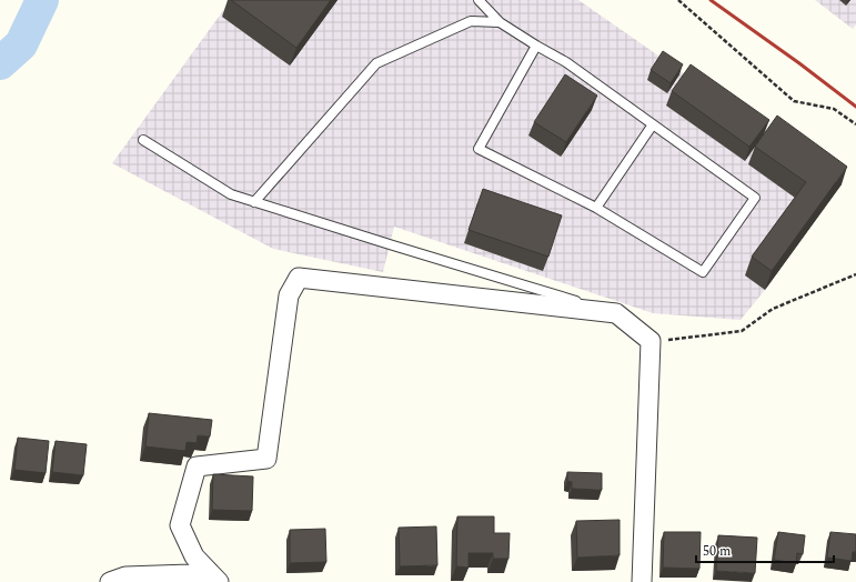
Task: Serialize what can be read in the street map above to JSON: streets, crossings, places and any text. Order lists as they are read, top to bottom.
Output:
{
  "scale_bar": "50 m"
}
